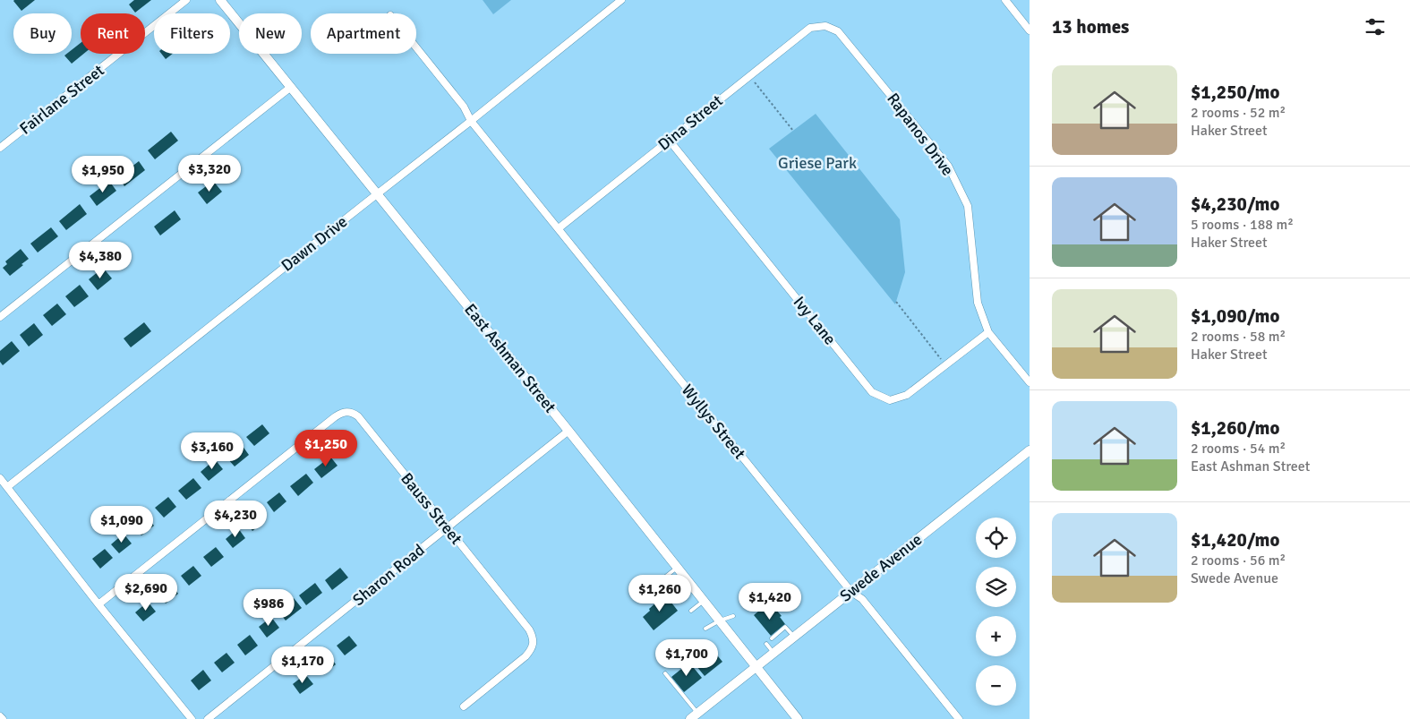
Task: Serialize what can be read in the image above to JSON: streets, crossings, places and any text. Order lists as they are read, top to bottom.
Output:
{
  "streets": {
    "street": [
      "Fairlane Street",
      "Dina Street",
      "Rapanos Drive",
      "Dawn Drive",
      "Ivy Lane",
      "East Ashman Street",
      "Wyllys Street",
      "Bauss Street",
      "Swede Avenue",
      "Sharon Road"
    ]
  },
  "crossings": [
    ["Dina Street", "Rapanos Drive"],
    ["Dina Street", "Ivy Lane"],
    ["Dina Street", "Wyllys Street"],
    ["Rapanos Drive", "Ivy Lane"],
    ["Dawn Drive", "East Ashman Street"],
    ["Dawn Drive", "Wyllys Street"],
    ["East Ashman Street", "Swede Avenue"],
    ["East Ashman Street", "Sharon Road"],
    ["Wyllys Street", "Swede Avenue"],
    ["Bauss Street", "Sharon Road"]
  ],
  "parks": ["Griese Park"],
  "page": {
    "heading": "13 homes",
    "chip": [
      "Buy",
      "Rent",
      "Filters",
      "New",
      "Apartment"
    ],
    "list": [
      {
        "name": "$1,250/mo",
        "note": "2 rooms · 52 m² · Haker Street"
      },
      {
        "name": "$4,230/mo",
        "note": "5 rooms · 188 m² · Haker Street"
      },
      {
        "name": "$1,090/mo",
        "note": "2 rooms · 58 m² · Haker Street"
      },
      {
        "name": "$1,260/mo",
        "note": "2 rooms · 54 m² · East Ashman Street"
      },
      {
        "name": "$1,420/mo",
        "note": "2 rooms · 56 m² · Swede Avenue"
      }
    ],
    "price": [
      "$3,320",
      "$1,950",
      "$4,380",
      "$1,250",
      "$3,160",
      "$4,230",
      "$1,090",
      "$2,690",
      "$1,260",
      "$1,420",
      "$986",
      "$1,700",
      "$1,170"
    ],
    "map_buttons": ["+", "−"]
  }
}
